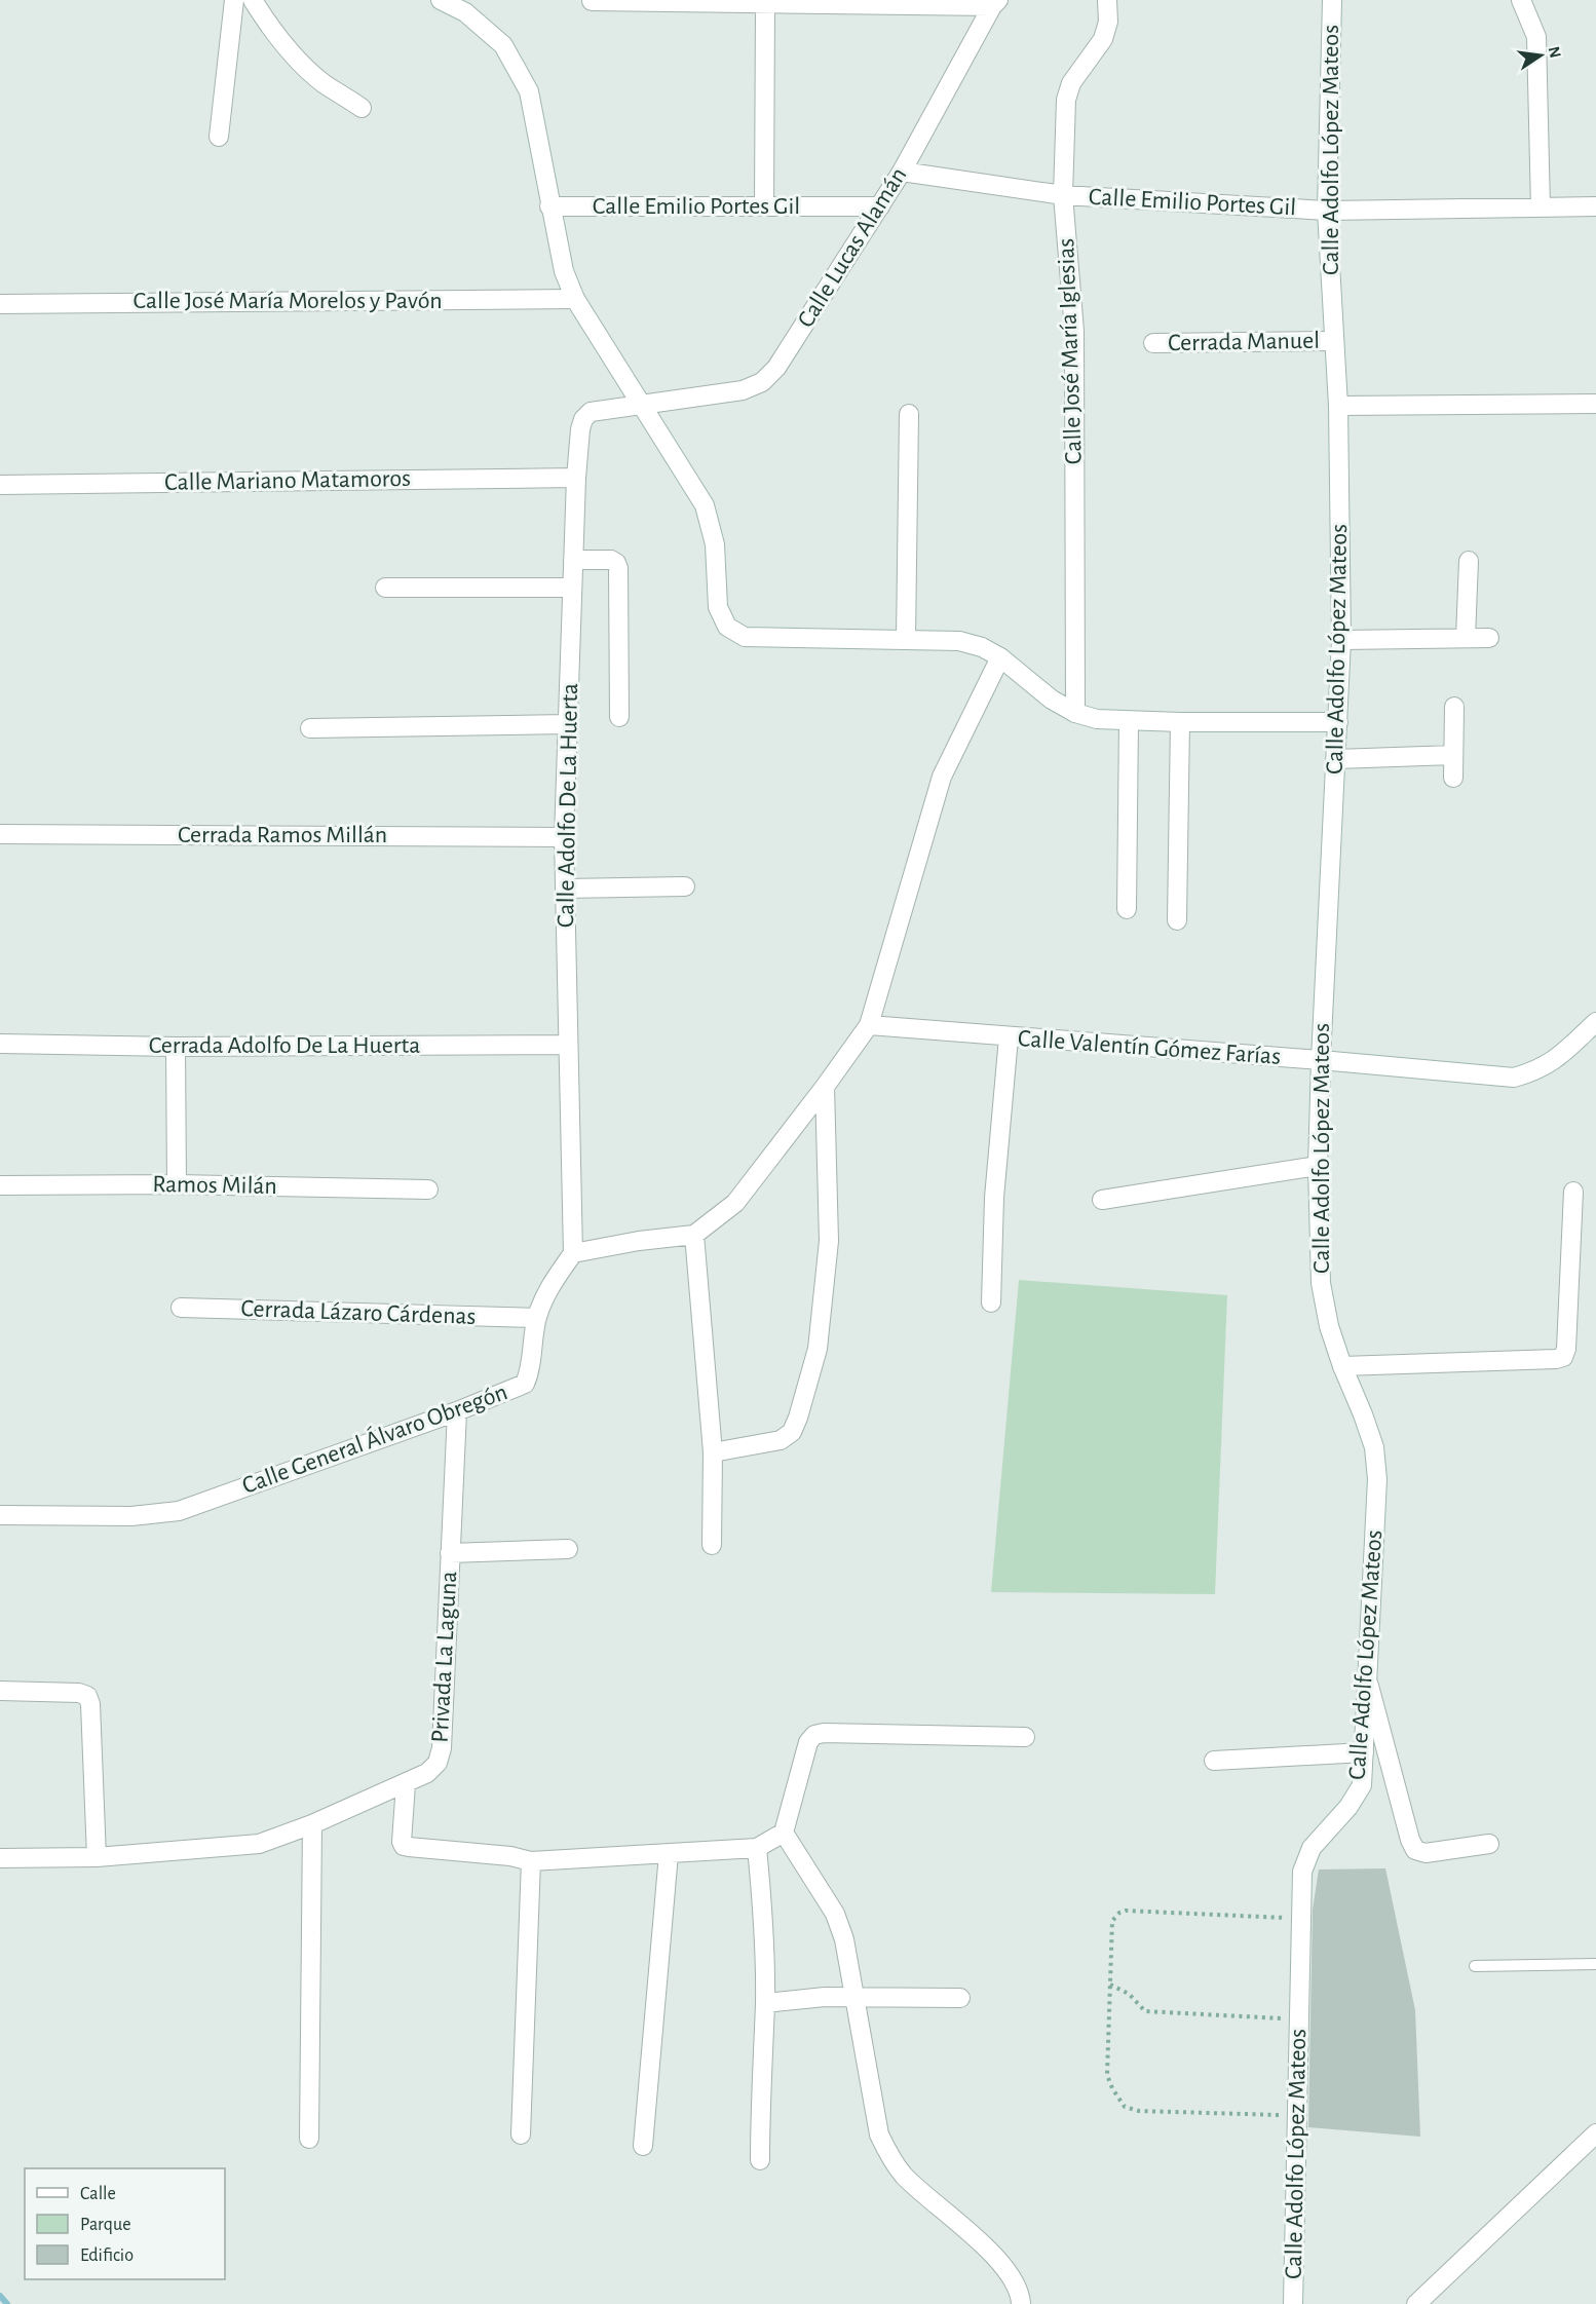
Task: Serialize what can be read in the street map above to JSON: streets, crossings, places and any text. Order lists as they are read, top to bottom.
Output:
{
  "streets": {
    "street": [
      "Calle Adolfo López Mateos",
      "Calle Emilio Portes Gil",
      "Calle Lucas Alamán",
      "Calle José María Morelos y Pavón",
      "Cerrada Manuel",
      "Calle José María Iglesias",
      "Calle Mariano Matamoros",
      "Calle Adolfo De La Huerta",
      "Cerrada Ramos Millán",
      "Cerrada Adolfo De La Huerta",
      "Calle Valentín Gómez Farías",
      "Ramos Milán",
      "Cerrada Lázaro Cárdenas",
      "Calle General Álvaro Obregón",
      "Privada La Laguna"
    ]
  },
  "crossings": [
    ["Calle Adolfo López Mateos", "Calle Emilio Portes Gil"],
    ["Calle Adolfo López Mateos", "Cerrada Manuel"],
    ["Calle Adolfo López Mateos", "Calle Valentín Gómez Farías"],
    ["Calle Emilio Portes Gil", "Calle Lucas Alamán"],
    ["Calle Emilio Portes Gil", "Calle José María Iglesias"],
    ["Calle Lucas Alamán", "Calle Adolfo De La Huerta"],
    ["Calle Mariano Matamoros", "Calle Adolfo De La Huerta"],
    ["Calle Adolfo De La Huerta", "Cerrada Ramos Millán"],
    ["Calle Adolfo De La Huerta", "Cerrada Adolfo De La Huerta"],
    ["Calle Adolfo De La Huerta", "Calle General Álvaro Obregón"],
    ["Cerrada Lázaro Cárdenas", "Calle General Álvaro Obregón"],
    ["Calle General Álvaro Obregón", "Privada La Laguna"]
  ],
  "legend": ["Calle", "Parque", "Edificio"],
  "north": "right"
}
